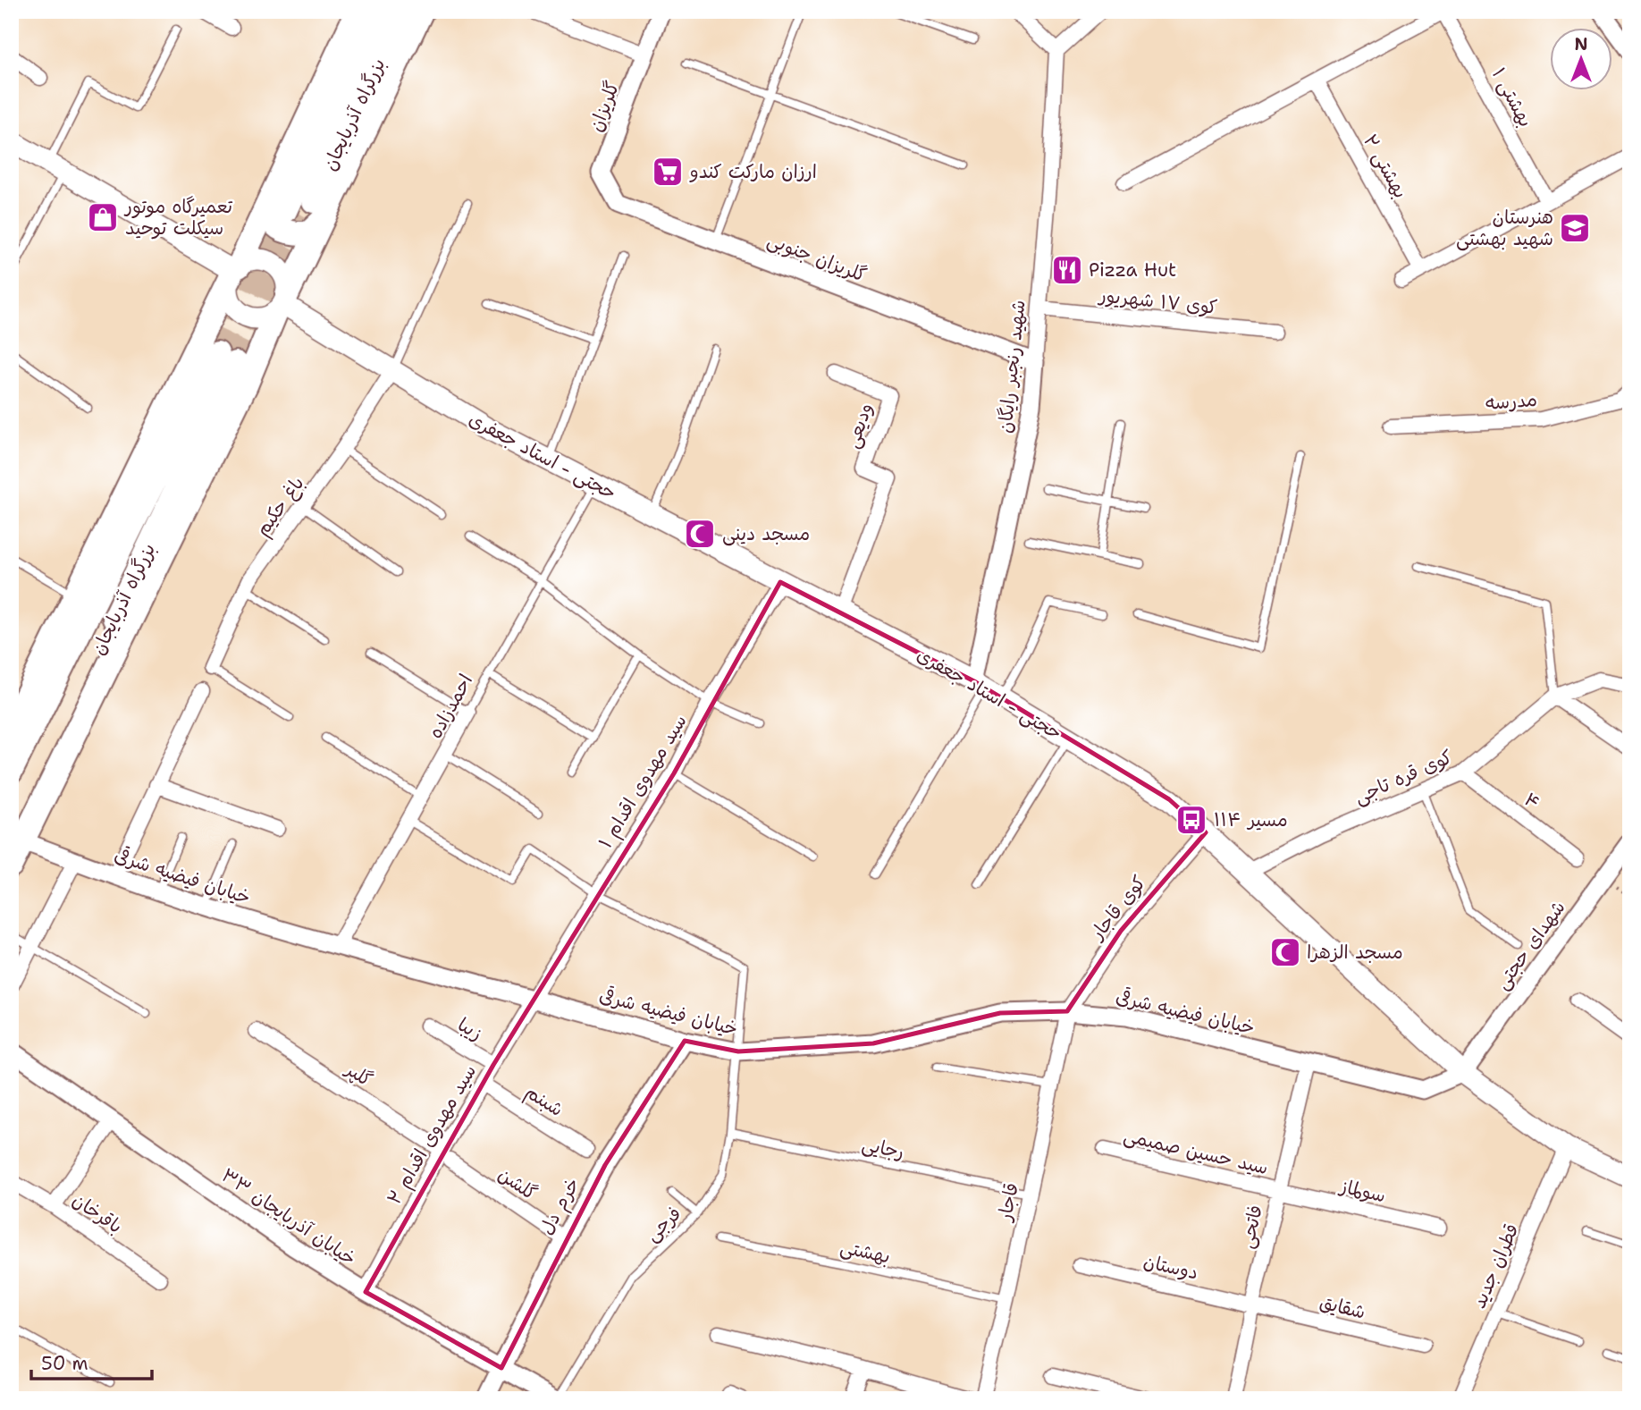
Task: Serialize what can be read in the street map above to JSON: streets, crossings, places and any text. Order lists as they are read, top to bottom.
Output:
{
  "streets": {
    "highway": ["بزرگراه آذربایجان"],
    "main road": ["حجتی - استاد جعفری"],
    "street": [
      "بهشتی ۱",
      "گلریزان",
      "بهشتی ۲",
      "گلریزان جنوبی",
      "کوی ۱۷ شهریور",
      "شهید رنجبر رایگان",
      "مدرسه",
      "ودیعی",
      "باغ حکیم",
      "احمدزاده",
      "کوی قره تاجی",
      "سید مهدوی اقدام ۱",
      "۴",
      "خیابان فیضیه شرقی",
      "کوی قاجار",
      "شهدای حجتی",
      "زیبا",
      "گلپر",
      "شبنم",
      "سید مهدوی اقدام ۲",
      "سید حسین صمیمی",
      "گلشن",
      "سولماز",
      "قاجار",
      "خرم دل",
      "باقرخان",
      "خیابان آذربایجان ۳۳",
      "فاتحی",
      "قطران جدید",
      "دوستان",
      "شقایق"
    ],
    "lane": ["رجایی", "فرجی", "بهشتی"]
  },
  "crossings": [
    ["گلریزان", "گلریزان جنوبی"],
    ["بزرگراه آذربایجان", "خیابان فیضیه شرقی"],
    ["گلریزان جنوبی", "شهید رنجبر رایگان"],
    ["کوی ۱۷ شهریور", "شهید رنجبر رایگان"],
    ["شهید رنجبر رایگان", "حجتی - استاد جعفری"],
    ["ودیعی", "حجتی - استاد جعفری"],
    ["حجتی - استاد جعفری", "باغ حکیم"],
    ["حجتی - استاد جعفری", "احمدزاده"],
    ["حجتی - استاد جعفری", "کوی قره تاجی"],
    ["حجتی - استاد جعفری", "سید مهدوی اقدام ۱"],
    ["حجتی - استاد جعفری", "خیابان فیضیه شرقی"],
    ["حجتی - استاد جعفری", "کوی قاجار"],
    ["حجتی - استاد جعفری", "شهدای حجتی"],
    ["حجتی - استاد جعفری", "قطران جدید"],
    ["احمدزاده", "خیابان فیضیه شرقی"],
    ["کوی قره تاجی", "۴"],
    ["سید مهدوی اقدام ۱", "خیابان فیضیه شرقی"],
    ["سید مهدوی اقدام ۱", "سید مهدوی اقدام ۲"],
    ["سید مهدوی اقدام ۱", "فرجی"],
    ["خیابان فیضیه شرقی", "کوی قاجار"],
    ["خیابان فیضیه شرقی", "شهدای حجتی"],
    ["خیابان فیضیه شرقی", "سید مهدوی اقدام ۲"],
    ["خیابان فیضیه شرقی", "قاجار"],
    ["خیابان فیضیه شرقی", "خرم دل"],
    ["خیابان فیضیه شرقی", "فرجی"],
    ["خیابان فیضیه شرقی", "فاتحی"],
    ["کوی قاجار", "قاجار"],
    ["زیبا", "سید مهدوی اقدام ۲"],
    ["گلپر", "سید مهدوی اقدام ۲"],
    ["گلپر", "گلشن"],
    ["شبنم", "سید مهدوی اقدام ۲"],
    ["سید مهدوی اقدام ۲", "گلشن"],
    ["سید مهدوی اقدام ۲", "خیابان آذربایجان ۳۳"],
    ["رجایی", "قاجار"],
    ["رجایی", "فرجی"],
    ["سید حسین صمیمی", "سولماز"],
    ["سید حسین صمیمی", "فاتحی"],
    ["گلشن", "خرم دل"],
    ["سولماز", "فاتحی"],
    ["قاجار", "بهشتی"],
    ["خرم دل", "خیابان آذربایجان ۳۳"],
    ["خیابان آذربایجان ۳۳", "فرجی"],
    ["فاتحی", "دوستان"],
    ["فاتحی", "شقایق"],
    ["دوستان", "شقایق"]
  ],
  "places": {
    "supermarket": ["ارزان مارکت کندو"],
    "shop": ["تعمیرگاه موتور سیکلت توحید"],
    "school or university": ["هنرستان شهید بهشتی"],
    "restaurant": ["Pizza Hut"],
    "mosque": ["مسجد دینی", "مسجد الزهرا"],
    "bus stop": ["مسیر ۱۱۴"]
  },
  "scale_bar": "50 m",
  "north": "top"
}
